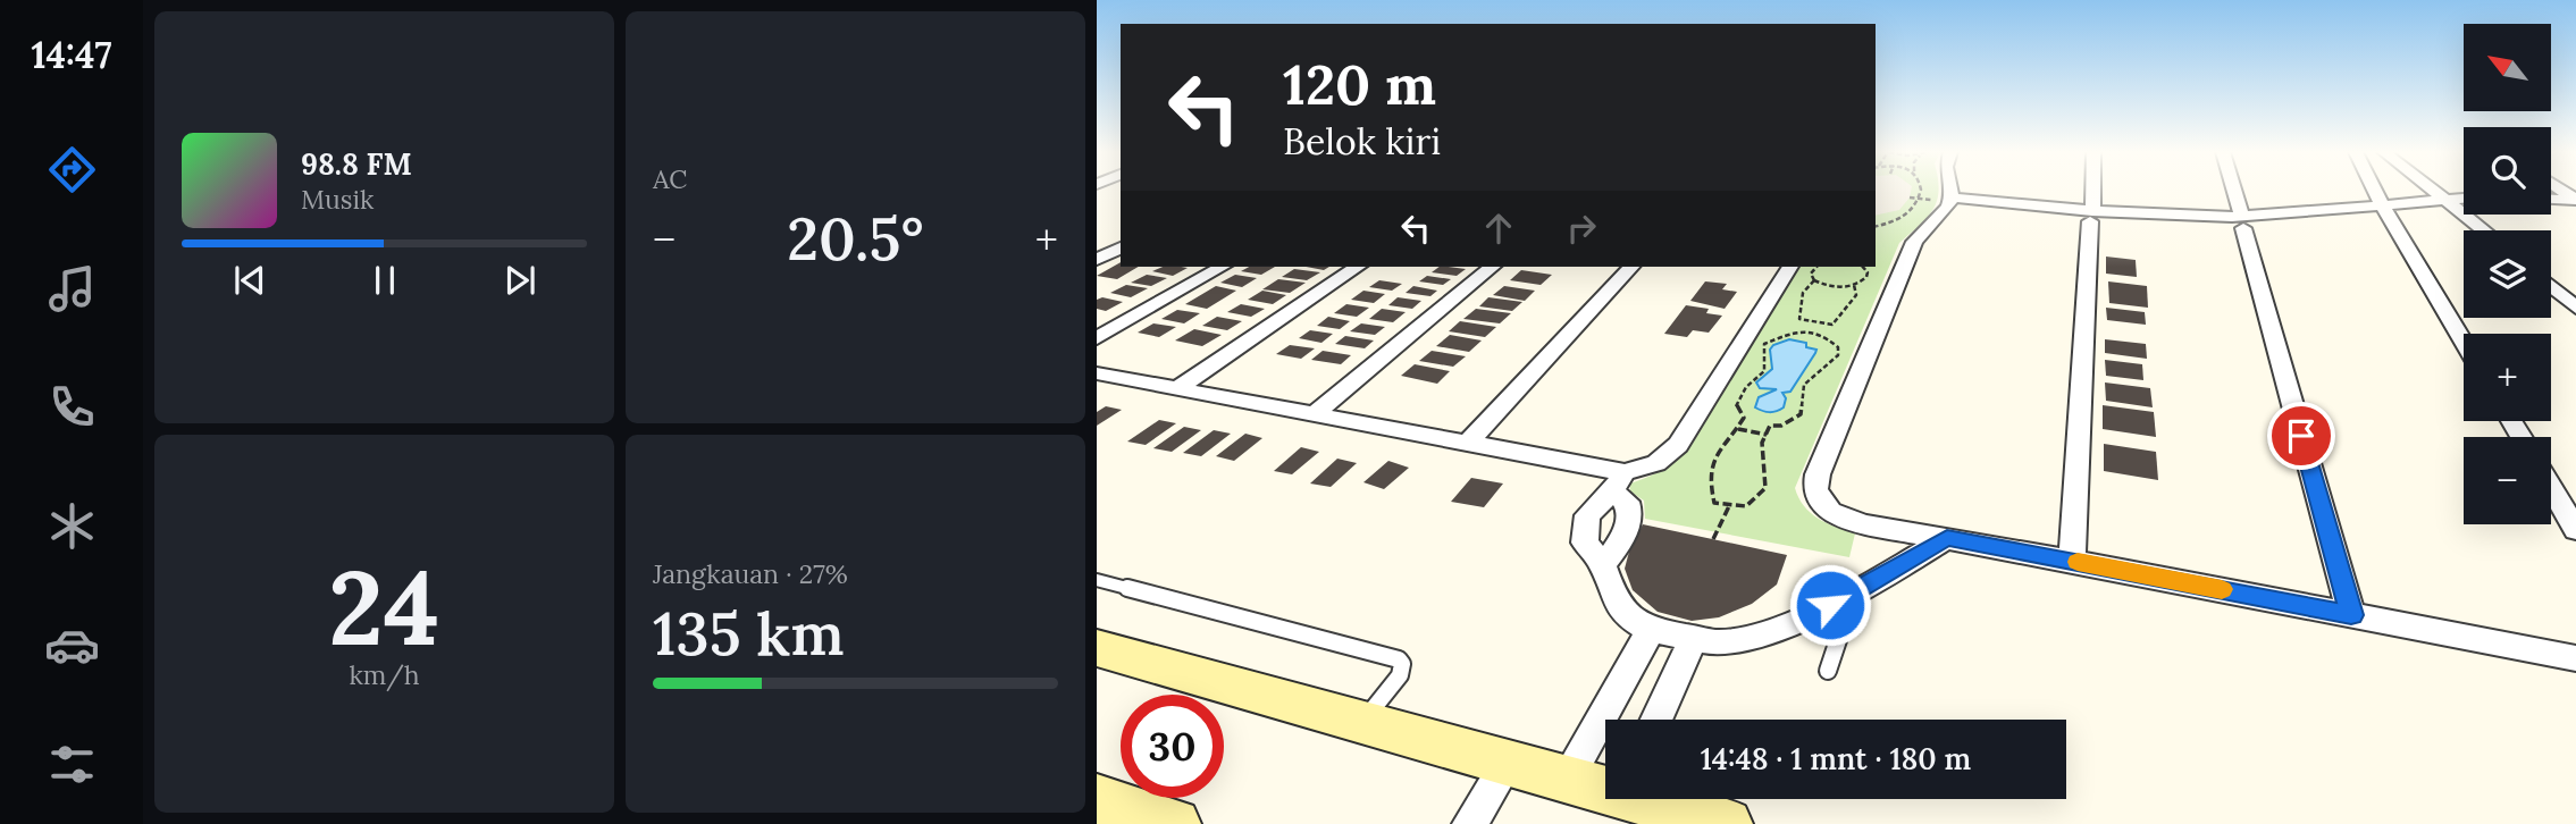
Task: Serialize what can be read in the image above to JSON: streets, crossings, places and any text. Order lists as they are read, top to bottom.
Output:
{
  "north": "top left",
  "page": {
    "tabs": "14:47",
    "tile": [
      "AC",
      ["24", "km/h"],
      ["Jangkauan · 27%", "135 km"]
    ],
    "map_buttons": ["+", "−"],
    "turn": ["120 m", "Belok kiri"],
    "song": ["98.8 FM", "Musik"],
    "heat": ["−", "20.5°", "+"],
    "limit": "30",
    "trip": "14:48 · 1 mnt · 180 m"
  }
}
